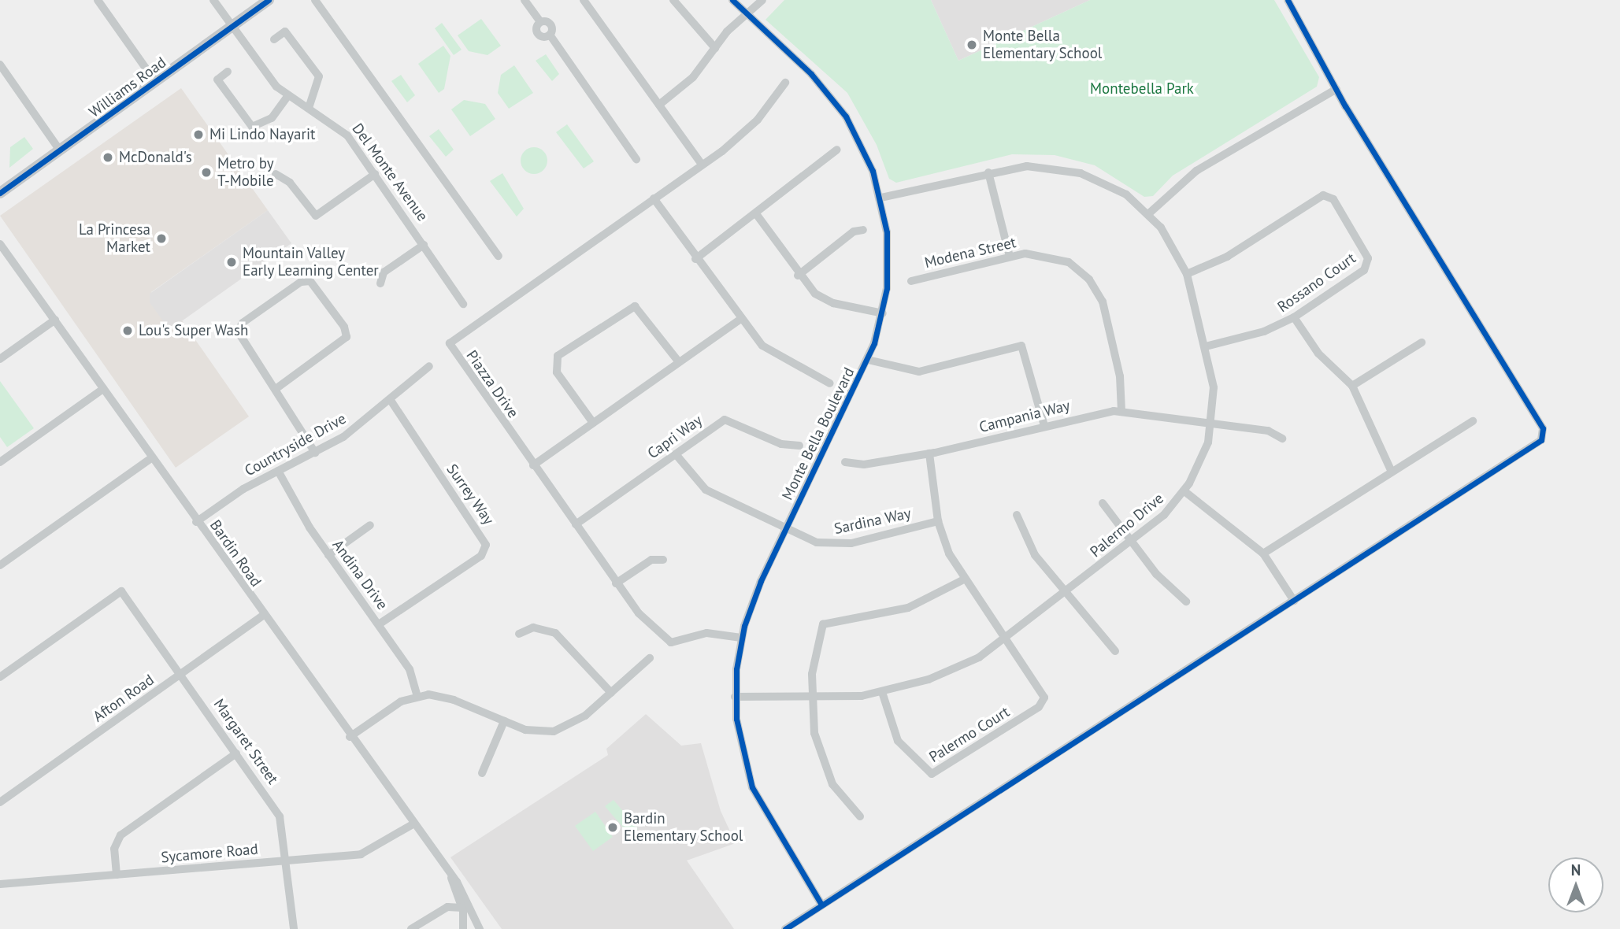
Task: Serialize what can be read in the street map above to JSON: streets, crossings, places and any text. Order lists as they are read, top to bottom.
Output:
{
  "streets": {
    "main road": ["Williams Road"],
    "street": [
      "Del Monte Avenue",
      "Modena Street",
      "Rossano Court",
      "Piazza Drive",
      "Campania Way",
      "Monte Bella Boulevard",
      "Capri Way",
      "Countryside Drive",
      "Surrey Way",
      "Sardina Way",
      "Palermo Drive",
      "Bardin Road",
      "Andina Drive",
      "Afton Road",
      "Palermo Court",
      "Margaret Street",
      "Sycamore Road"
    ]
  },
  "crossings": [
    ["Williams Road", "Del Monte Avenue"],
    ["Modena Street", "Campania Way"],
    ["Rossano Court", "Palermo Drive"],
    ["Piazza Drive", "Monte Bella Boulevard"],
    ["Piazza Drive", "Capri Way"],
    ["Campania Way", "Palermo Drive"],
    ["Monte Bella Boulevard", "Sardina Way"],
    ["Monte Bella Boulevard", "Palermo Drive"],
    ["Capri Way", "Sardina Way"],
    ["Countryside Drive", "Surrey Way"],
    ["Countryside Drive", "Bardin Road"],
    ["Countryside Drive", "Andina Drive"],
    ["Surrey Way", "Andina Drive"],
    ["Palermo Drive", "Palermo Court"],
    ["Bardin Road", "Afton Road"],
    ["Bardin Road", "Sycamore Road"],
    ["Afton Road", "Margaret Street"],
    ["Margaret Street", "Sycamore Road"]
  ],
  "parks": ["Montebella Park"],
  "places": [
    "Monte Bella Elementary School",
    "Mi Lindo Nayarit",
    "McDonald's",
    "Metro by T-Mobile",
    "La Princesa Market",
    "Mountain Valley Early Learning Center",
    "Lou's Super Wash",
    "Bardin Elementary School"
  ],
  "north": "top"
}
